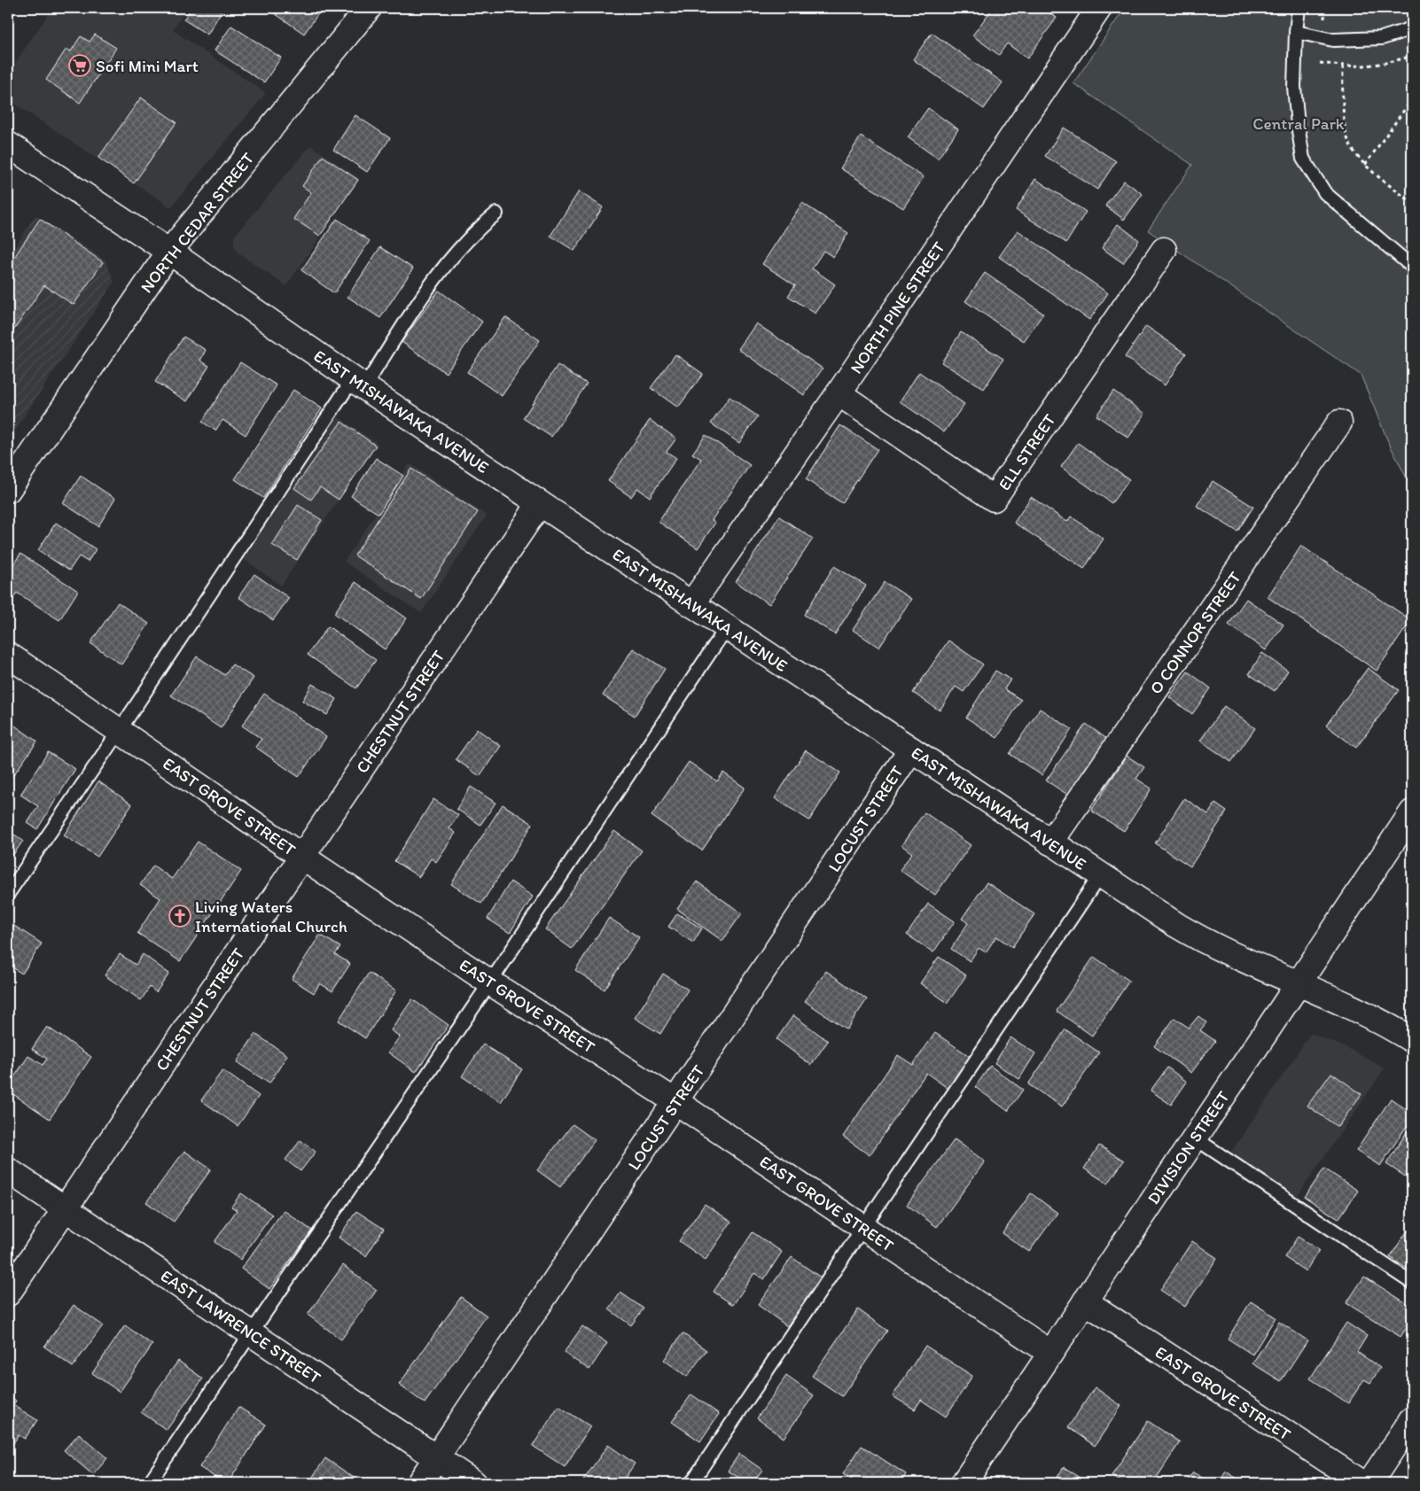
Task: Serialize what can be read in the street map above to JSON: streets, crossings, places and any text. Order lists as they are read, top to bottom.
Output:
{
  "streets": {
    "street": [
      "NORTH CEDAR STREET",
      "NORTH PINE STREET",
      "EAST MISHAWAKA AVENUE",
      "ELL STREET",
      "O CONNOR STREET",
      "CHESTNUT STREET",
      "EAST GROVE STREET",
      "LOCUST STREET",
      "DIVISION STREET",
      "EAST LAWRENCE STREET"
    ]
  },
  "crossings": [
    ["NORTH CEDAR STREET", "EAST MISHAWAKA AVENUE"],
    ["NORTH PINE STREET", "EAST MISHAWAKA AVENUE"],
    ["NORTH PINE STREET", "ELL STREET"],
    ["EAST MISHAWAKA AVENUE", "O CONNOR STREET"],
    ["EAST MISHAWAKA AVENUE", "CHESTNUT STREET"],
    ["EAST MISHAWAKA AVENUE", "LOCUST STREET"],
    ["EAST MISHAWAKA AVENUE", "DIVISION STREET"],
    ["CHESTNUT STREET", "EAST GROVE STREET"],
    ["CHESTNUT STREET", "EAST LAWRENCE STREET"],
    ["EAST GROVE STREET", "LOCUST STREET"],
    ["EAST GROVE STREET", "DIVISION STREET"],
    ["LOCUST STREET", "EAST LAWRENCE STREET"]
  ],
  "parks": ["Central Park"],
  "places": {
    "supermarket": ["Sofi Mini Mart"],
    "church": ["Living Waters International Church"]
  }
}
